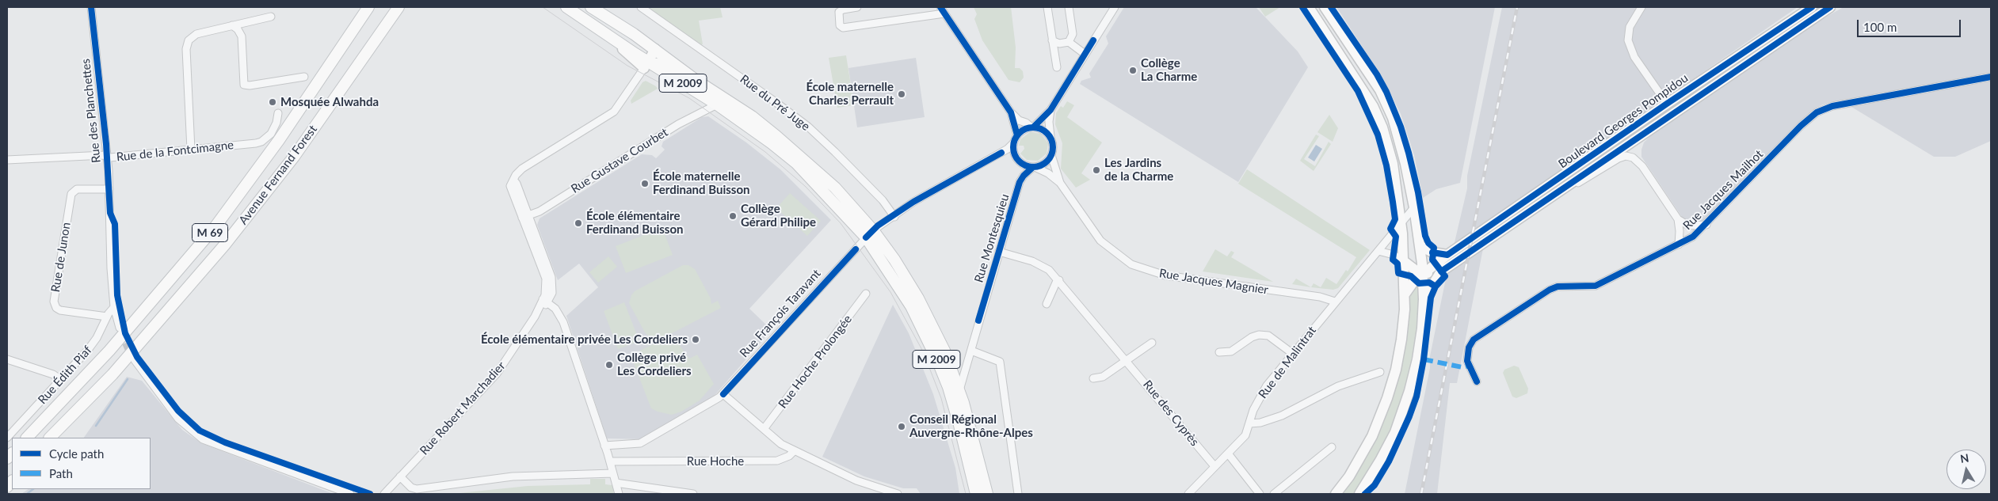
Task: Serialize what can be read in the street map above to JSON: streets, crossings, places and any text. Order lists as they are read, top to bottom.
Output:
{
  "streets": {
    "main road": [
      "M 2009",
      "Boulevard Georges Pompidou",
      "Avenue Fernand Forest",
      "M 69"
    ],
    "street": [
      "Rue du Pré Juge",
      "Rue des Planchettes",
      "Rue de la Fontcimagne",
      "Rue Gustave Courbet",
      "Rue Jacques Mailhot",
      "Rue Montesquieu",
      "Rue de Junon",
      "Rue Jacques Magnier",
      "Rue François Taravant",
      "Rue Hoche Prolongée",
      "Rue de Malintrat",
      "Rue Édith Piaf",
      "Rue Robert Marchadier",
      "Rue des Cyprès",
      "Rue Hoche"
    ]
  },
  "crossings": [
    ["M 2009", "Rue Gustave Courbet"],
    ["M 2009", "Rue Montesquieu"],
    ["M 2009", "Rue François Taravant"],
    ["Rue du Pré Juge", "Rue François Taravant"],
    ["Rue des Planchettes", "Rue de la Fontcimagne"],
    ["Rue des Planchettes", "Rue de Junon"],
    ["Rue des Planchettes", "Rue Édith Piaf"],
    ["Boulevard Georges Pompidou", "Rue Jacques Mailhot"],
    ["Rue Montesquieu", "Rue François Taravant"],
    ["Rue Montesquieu", "Rue des Cyprès"],
    ["Rue de Junon", "Rue Édith Piaf"],
    ["Rue Jacques Magnier", "Rue de Malintrat"],
    ["Rue de Malintrat", "Rue des Cyprès"]
  ],
  "places": [
    "Collège La Charme",
    "École maternelle Charles Perrault",
    "Mosquée Alwahda",
    "Les Jardins de la Charme",
    "École maternelle Ferdinand Buisson",
    "Collège Gérard Philipe",
    "École élémentaire Ferdinand Buisson",
    "École élémentaire privée Les Cordeliers",
    "Collège privé Les Cordeliers",
    "Conseil Régional Auvergne-Rhône-Alpes"
  ],
  "legend": ["Cycle path", "Path"],
  "scale_bar": "100 m",
  "north": "top"
}
